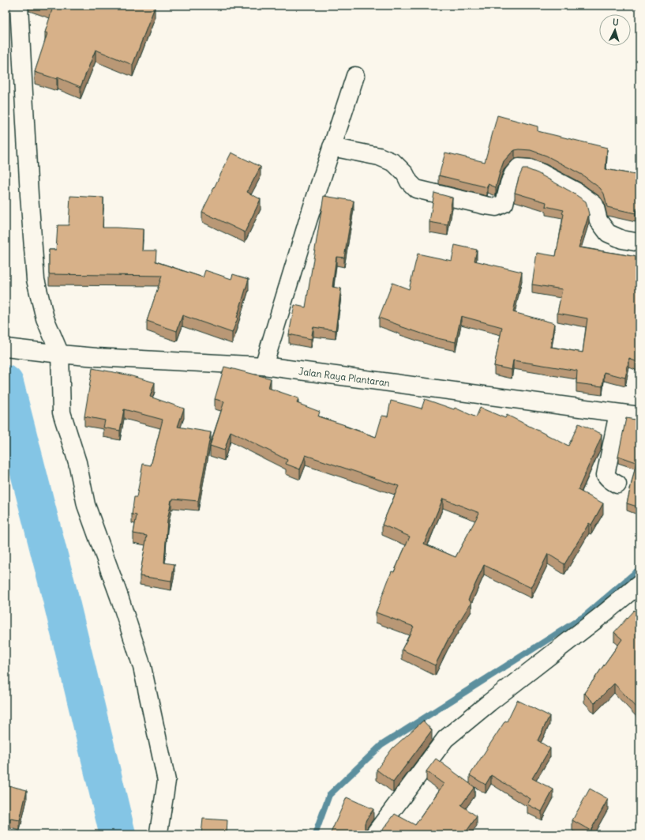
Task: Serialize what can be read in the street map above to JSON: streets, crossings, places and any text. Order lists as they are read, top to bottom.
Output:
{
  "streets": {
    "street": ["Jalan Raya Plantaran"]
  },
  "north": "top"
}
